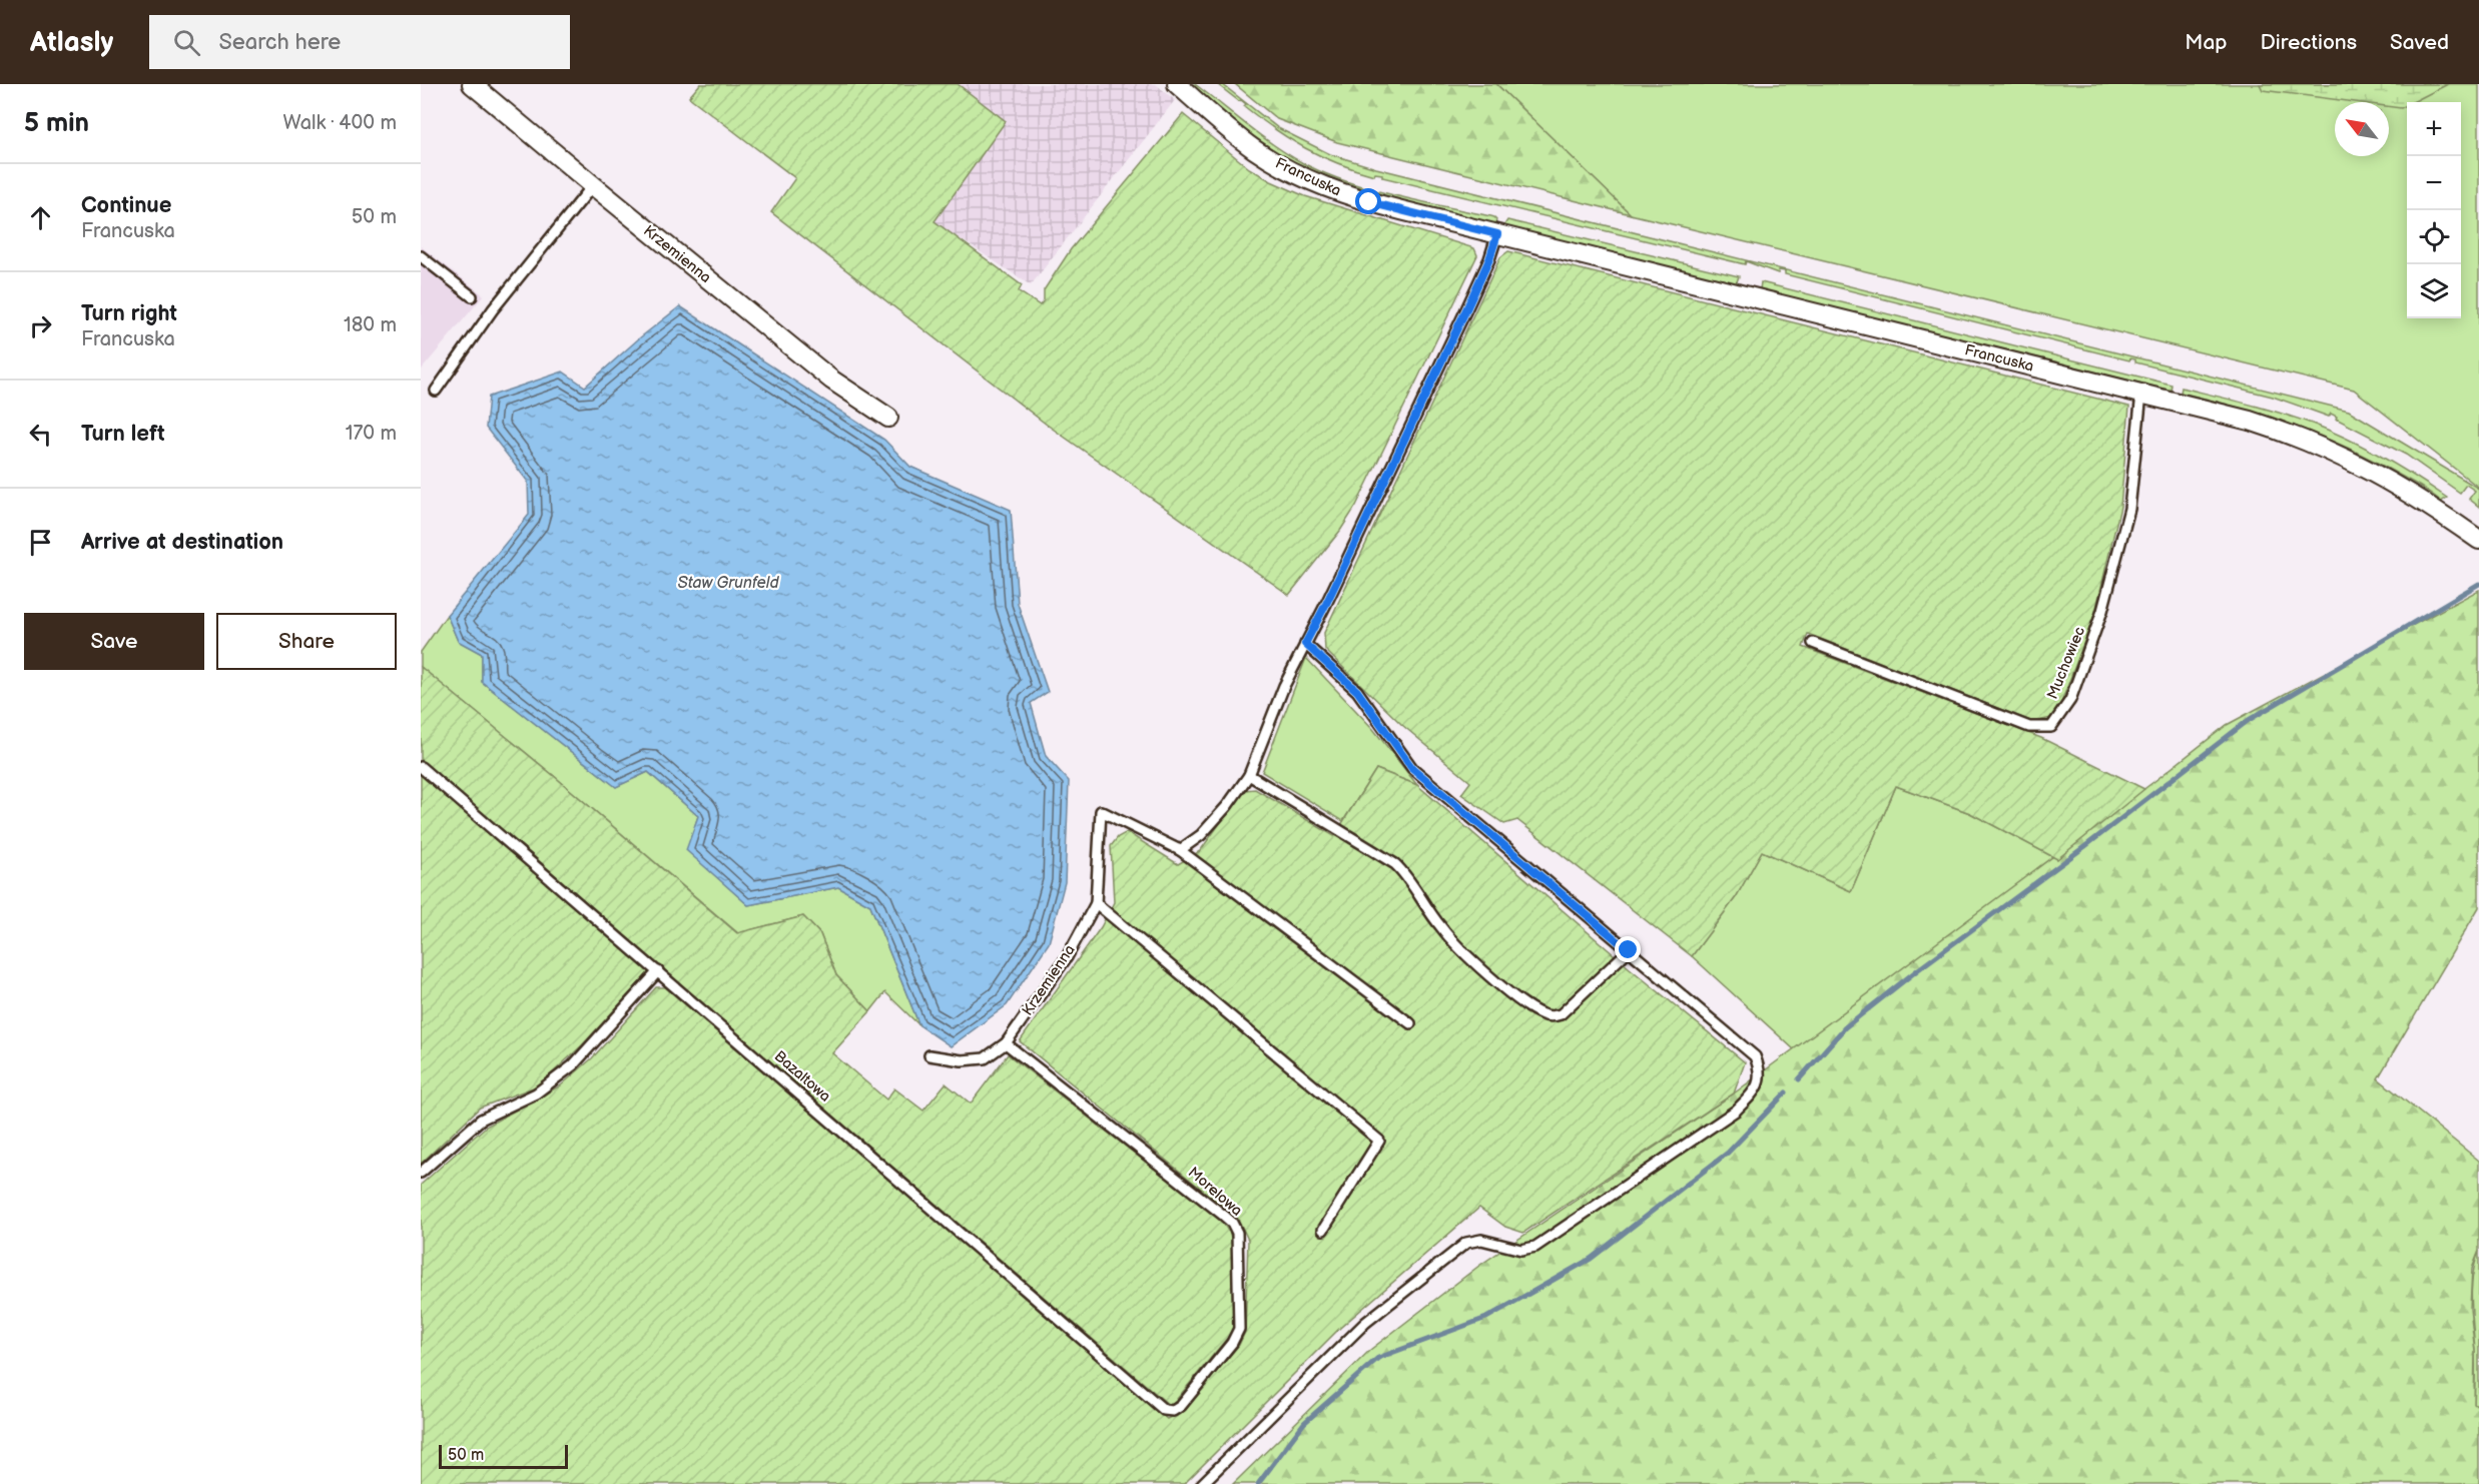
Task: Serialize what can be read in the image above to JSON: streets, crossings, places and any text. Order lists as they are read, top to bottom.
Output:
{
  "streets": {
    "street": ["Francuska", "Krzemienna"],
    "lane": ["Muchowiec", "Bazaltowa", "Morelowa"]
  },
  "crossings": [
    ["Francuska", "Muchowiec"],
    ["Krzemienna", "Morelowa"],
    ["Bazaltowa", "Morelowa"]
  ],
  "water": ["Staw Grunfeld"],
  "scale_bar": "50 m",
  "north": "top left",
  "page": {
    "header": "Atlasly",
    "search": "Search here",
    "nav": ["Map", "Directions", "Saved"],
    "heading": ["5 min", "Walk · 400 m"],
    "map_buttons": ["+", "−"],
    "list": [
      ["Continue", "Francuska", "50 m"],
      ["Turn right", "Francuska", "180 m"],
      ["Turn left", "170 m"],
      "Arrive at destination"
    ],
    "buttons": ["Save", "Share"],
    "scale": "50 m"
  }
}
